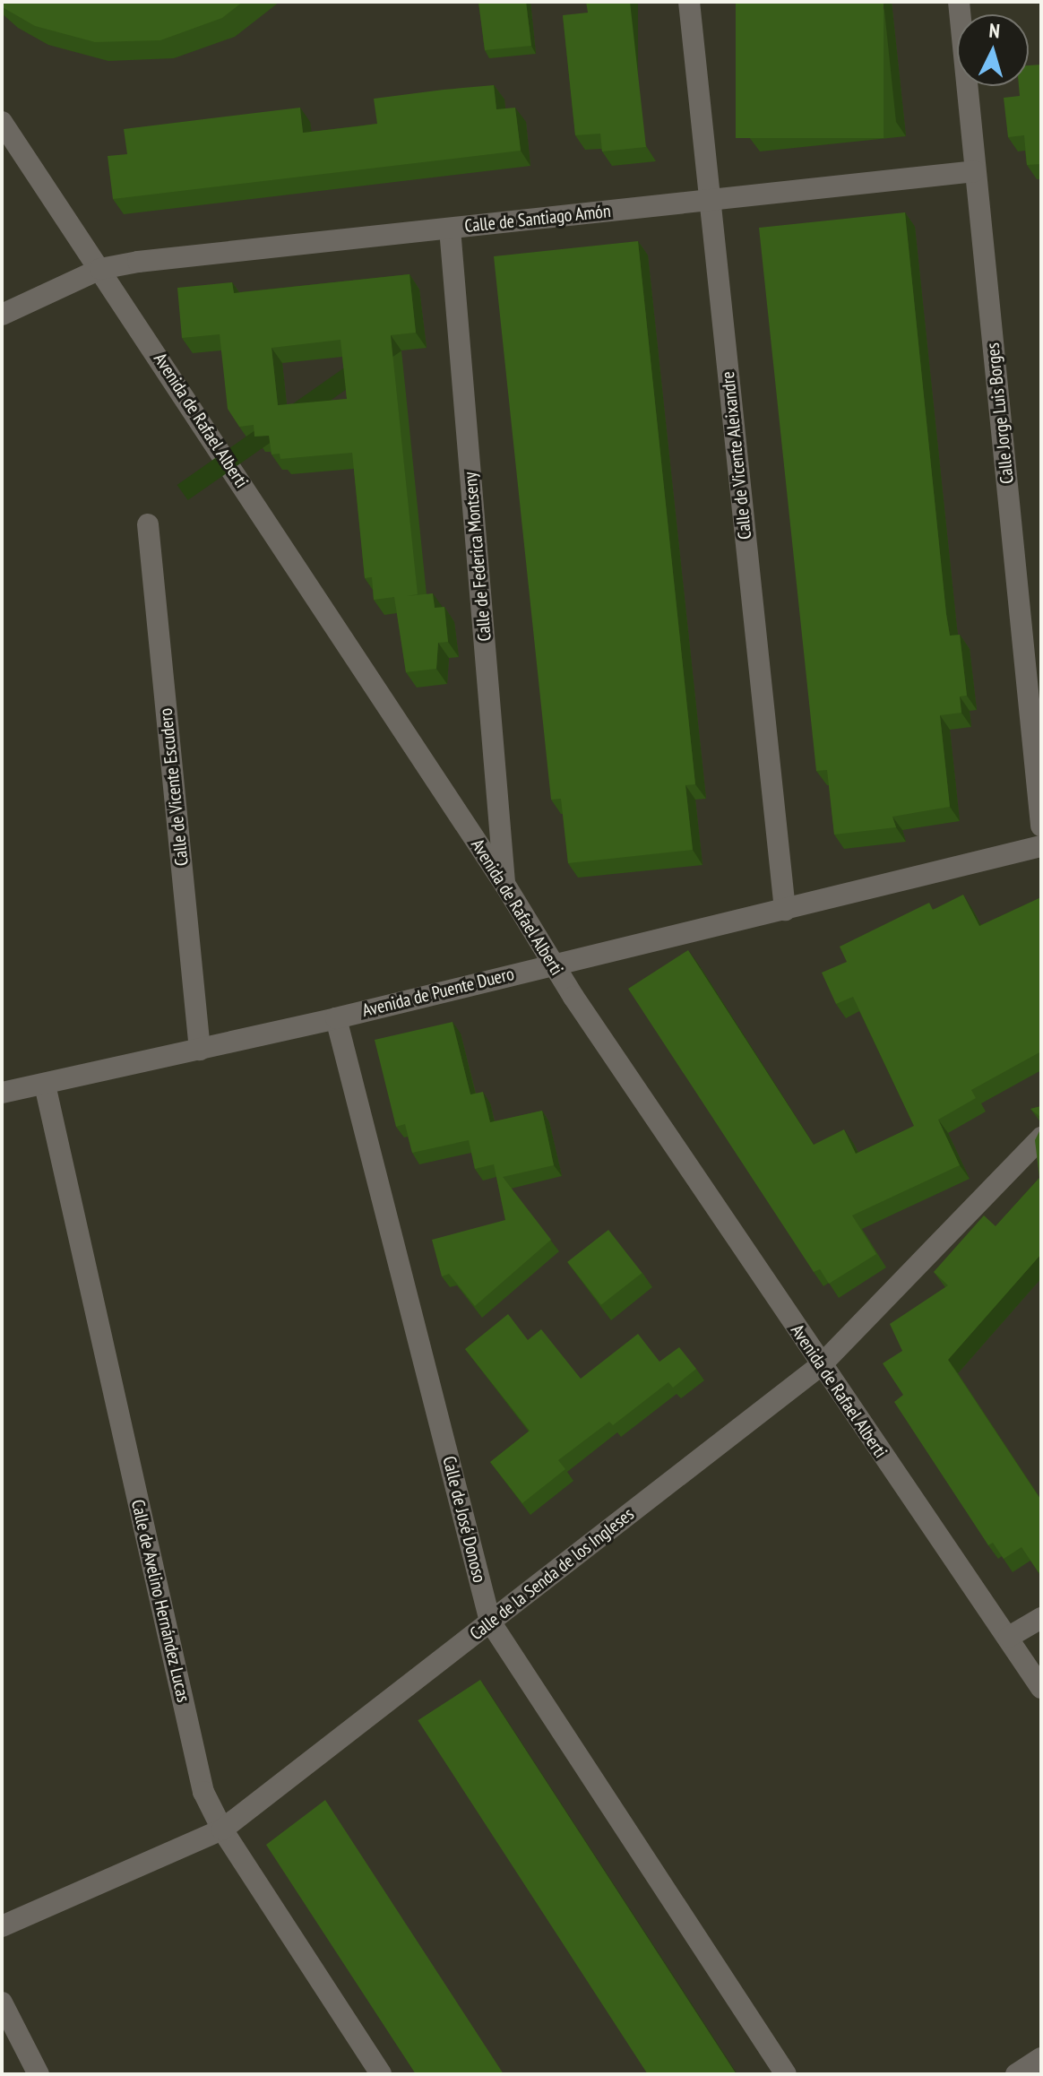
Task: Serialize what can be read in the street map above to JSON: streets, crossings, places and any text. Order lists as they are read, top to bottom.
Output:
{
  "streets": {
    "street": [
      "Calle de Santiago Amón",
      "Calle Jorge Luis Borges",
      "Avenida de Rafael Alberti",
      "Calle de Vicente Aleixandre",
      "Calle de Federica Montseny",
      "Calle de Vicente Escudero",
      "Avenida de Puente Duero",
      "Calle de José Donoso",
      "Calle de la Senda de los Ingleses",
      "Calle de Avelino Hernández Lucas"
    ]
  },
  "crossings": [
    ["Calle de Santiago Amón", "Calle Jorge Luis Borges"],
    ["Calle de Santiago Amón", "Avenida de Rafael Alberti"],
    ["Calle de Santiago Amón", "Calle de Vicente Aleixandre"],
    ["Calle de Santiago Amón", "Calle de Federica Montseny"],
    ["Avenida de Rafael Alberti", "Calle de Federica Montseny"],
    ["Avenida de Rafael Alberti", "Avenida de Puente Duero"],
    ["Avenida de Rafael Alberti", "Calle de la Senda de los Ingleses"],
    ["Calle de Vicente Aleixandre", "Avenida de Puente Duero"],
    ["Calle de Vicente Escudero", "Avenida de Puente Duero"],
    ["Avenida de Puente Duero", "Calle de José Donoso"],
    ["Avenida de Puente Duero", "Calle de Avelino Hernández Lucas"],
    ["Calle de José Donoso", "Calle de la Senda de los Ingleses"],
    ["Calle de la Senda de los Ingleses", "Calle de Avelino Hernández Lucas"]
  ],
  "north": "top"
}
